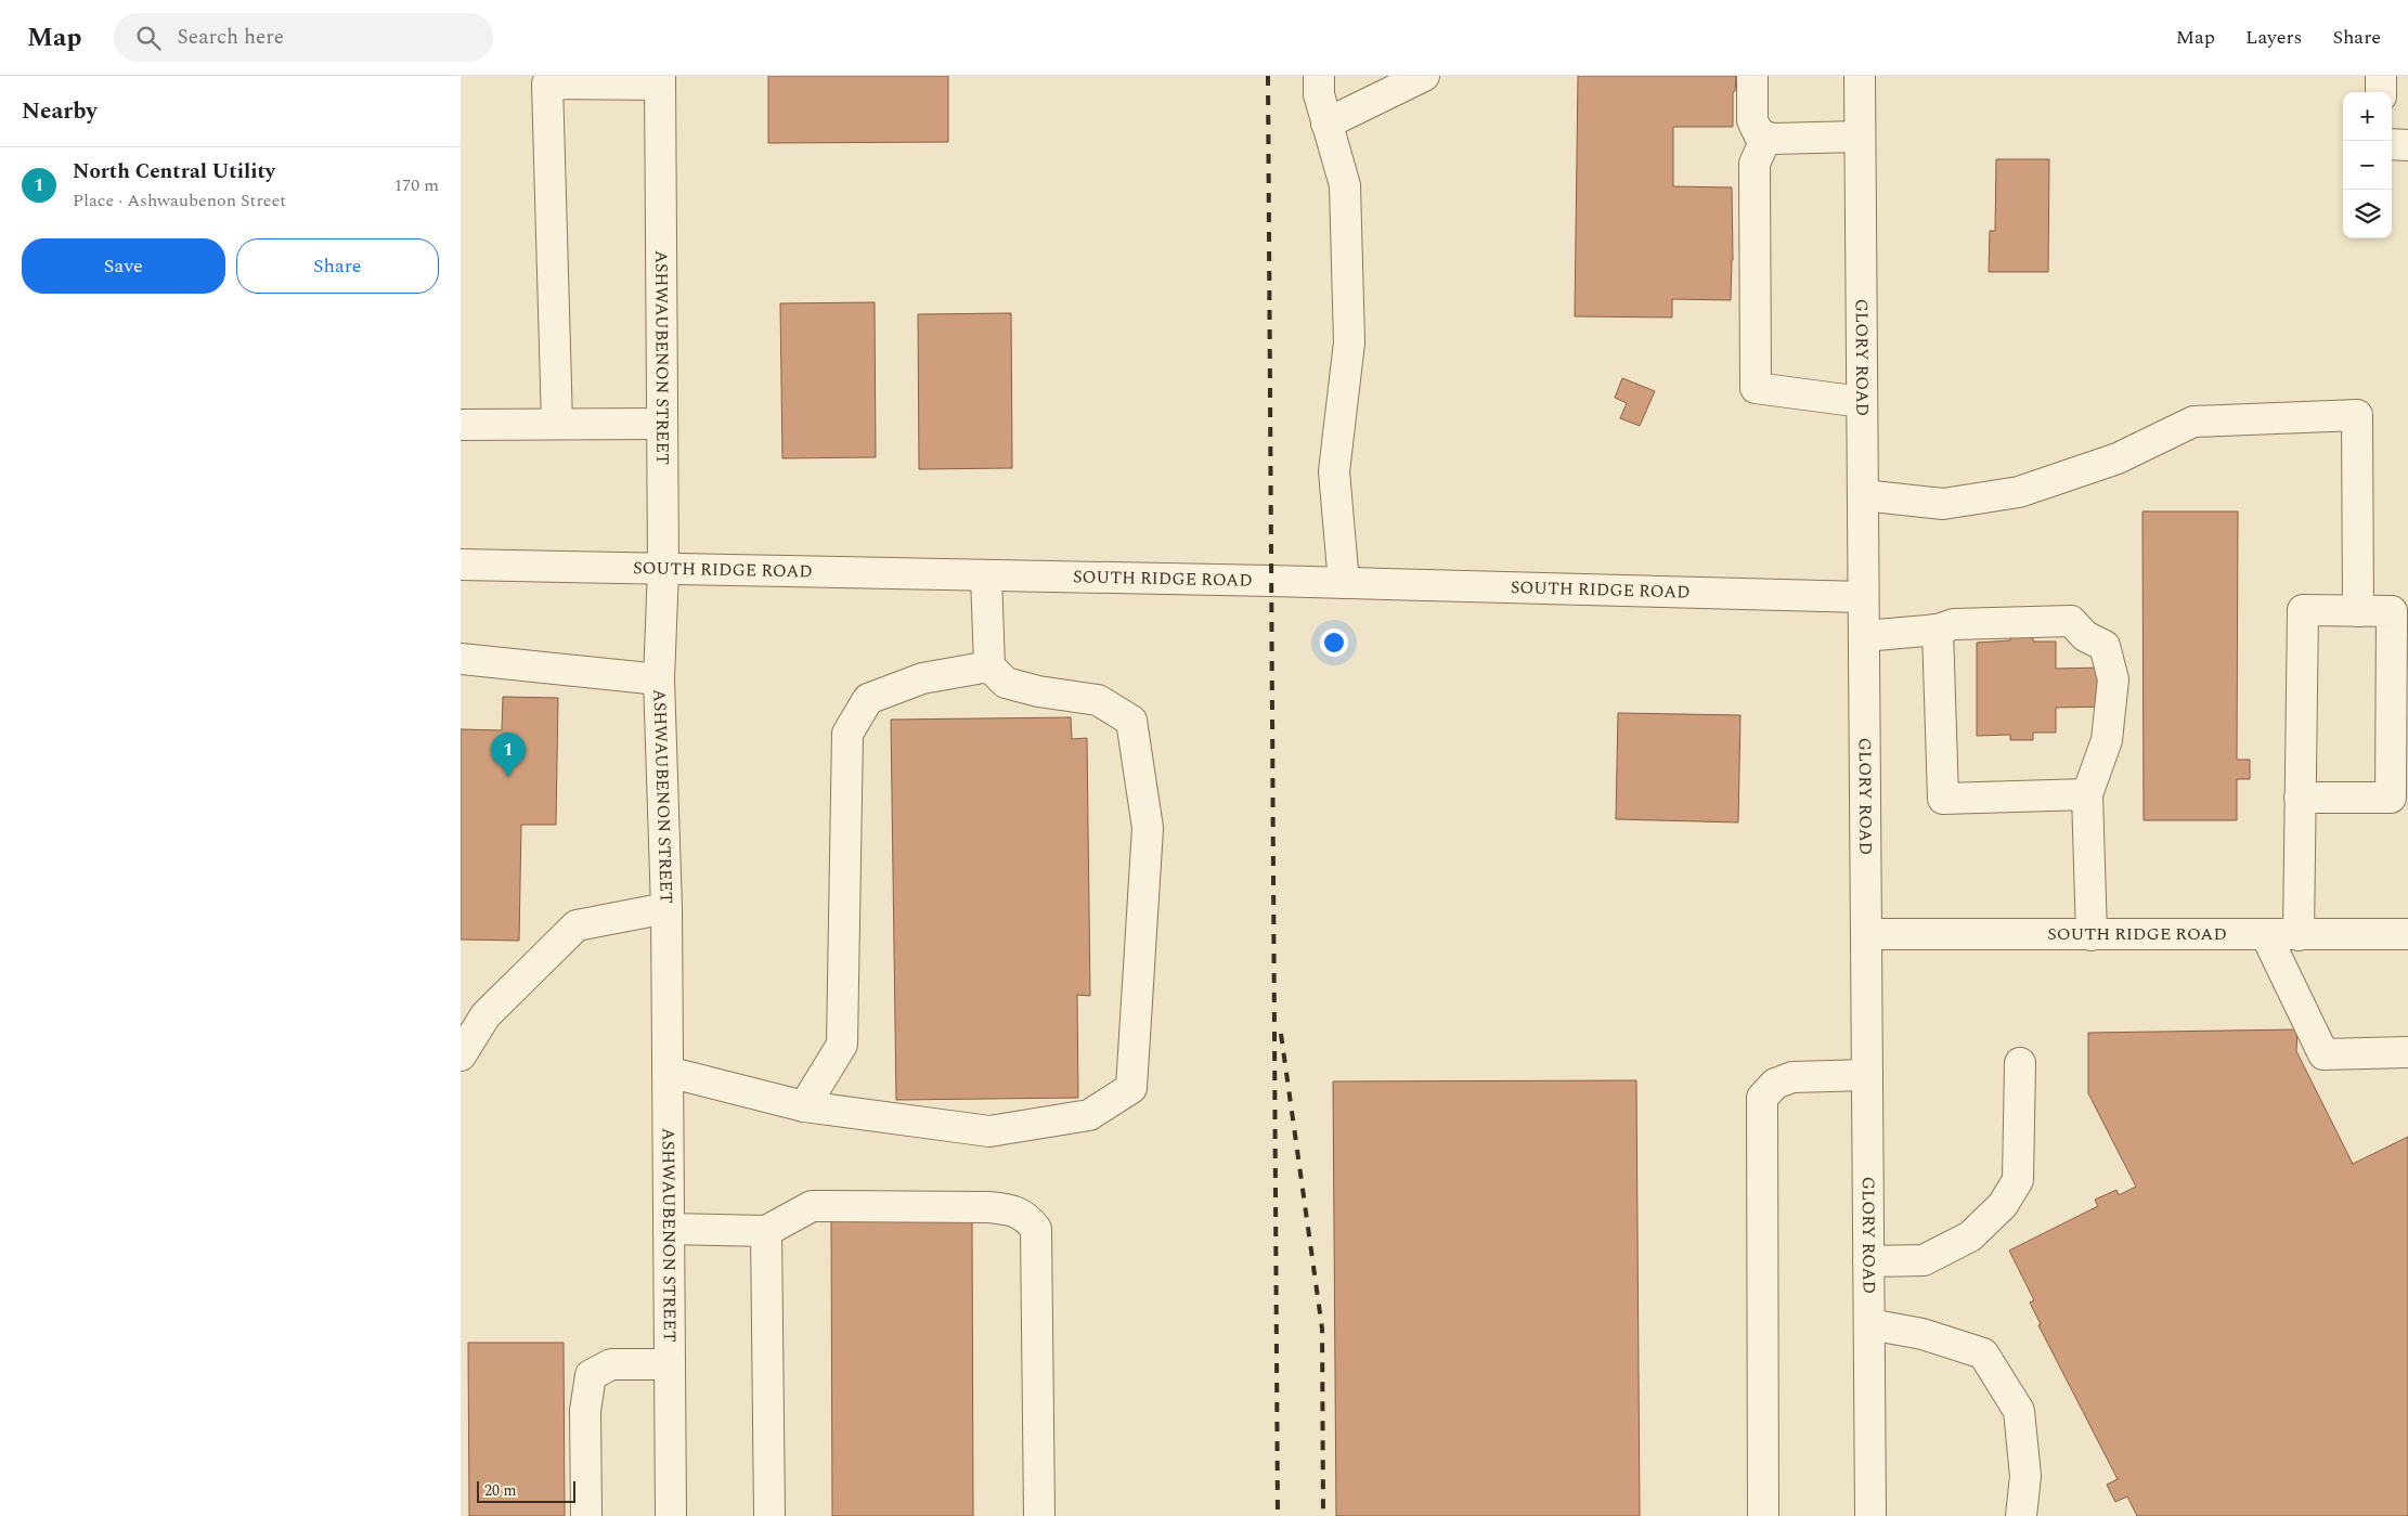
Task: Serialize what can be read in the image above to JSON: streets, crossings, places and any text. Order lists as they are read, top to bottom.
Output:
{
  "streets": {
    "street": ["ASHWAUBENON STREET", "GLORY ROAD", "SOUTH RIDGE ROAD"]
  },
  "crossings": [
    ["ASHWAUBENON STREET", "SOUTH RIDGE ROAD"],
    ["GLORY ROAD", "SOUTH RIDGE ROAD"]
  ],
  "scale_bar": "20 m",
  "page": {
    "header": "Map",
    "search": "Search here",
    "nav": ["Map", "Layers", "Share"],
    "heading": "Nearby",
    "map_buttons": ["+", "−"],
    "list": [
      {
        "mark": "1",
        "name": "North Central Utility",
        "note": "Place · Ashwaubenon Street",
        "value": "170 m"
      }
    ],
    "buttons": ["Save", "Share"],
    "pins": "1",
    "scale": "20 m"
  }
}
